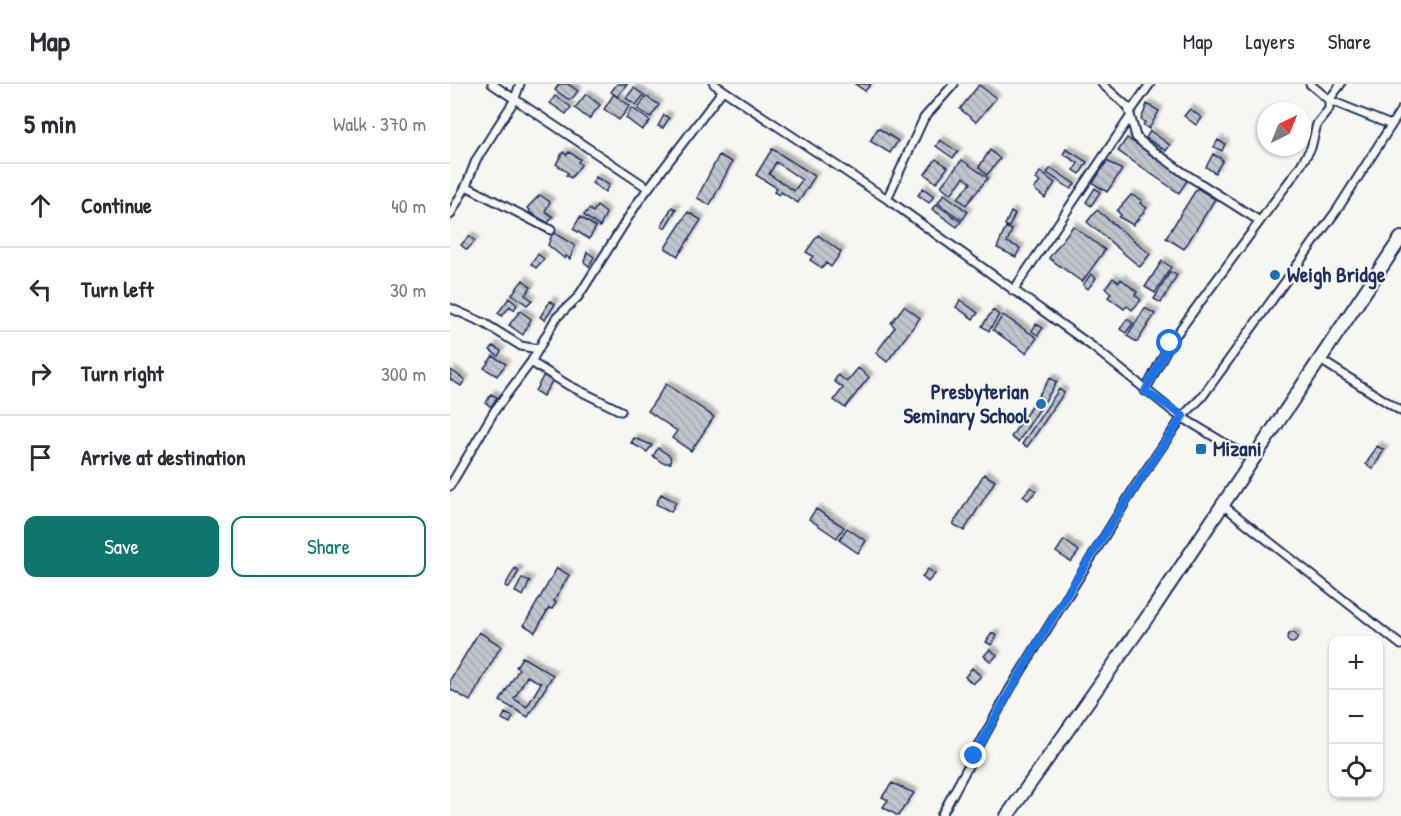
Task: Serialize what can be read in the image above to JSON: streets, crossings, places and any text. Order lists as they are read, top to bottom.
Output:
{
  "places": {
    "other": ["Weigh Bridge", "Presbyterian Seminary School"],
    "transit": ["Mizani"]
  },
  "north": "top right",
  "page": {
    "header": "Map",
    "nav": ["Map", "Layers", "Share"],
    "heading": ["5 min", "Walk · 370 m"],
    "list": [
      ["Continue", "40 m"],
      ["Turn left", "30 m"],
      ["Turn right", "300 m"],
      "Arrive at destination"
    ],
    "buttons": ["Save", "Share"],
    "map_buttons": ["+", "−"]
  }
}
